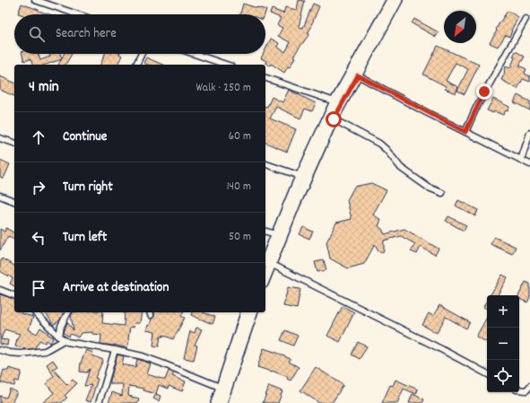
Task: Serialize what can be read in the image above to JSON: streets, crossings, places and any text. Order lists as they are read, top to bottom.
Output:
{
  "north": "bottom left",
  "page": {
    "search": "Search here",
    "heading": ["4 min", "Walk · 250 m"],
    "list": [
      ["Continue", "60 m"],
      ["Turn right", "140 m"],
      ["Turn left", "50 m"],
      "Arrive at destination"
    ],
    "map_buttons": ["+", "−"]
  }
}
